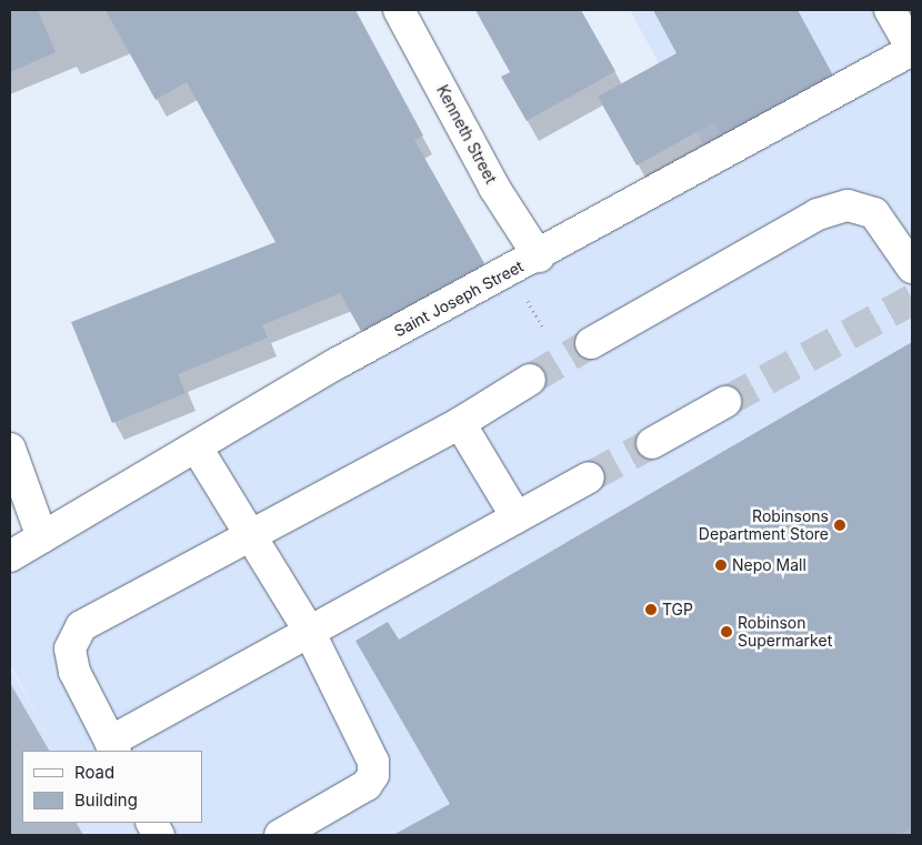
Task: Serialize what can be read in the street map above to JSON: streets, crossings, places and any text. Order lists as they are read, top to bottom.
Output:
{
  "streets": {
    "street": ["Kenneth Street", "Saint Joseph Street"]
  },
  "crossings": [
    ["Kenneth Street", "Saint Joseph Street"]
  ],
  "places": [
    "Robinsons Department Store",
    "Nepo Mall",
    "TGP",
    "Robinson Supermarket"
  ],
  "legend": ["Road", "Building"]
}
